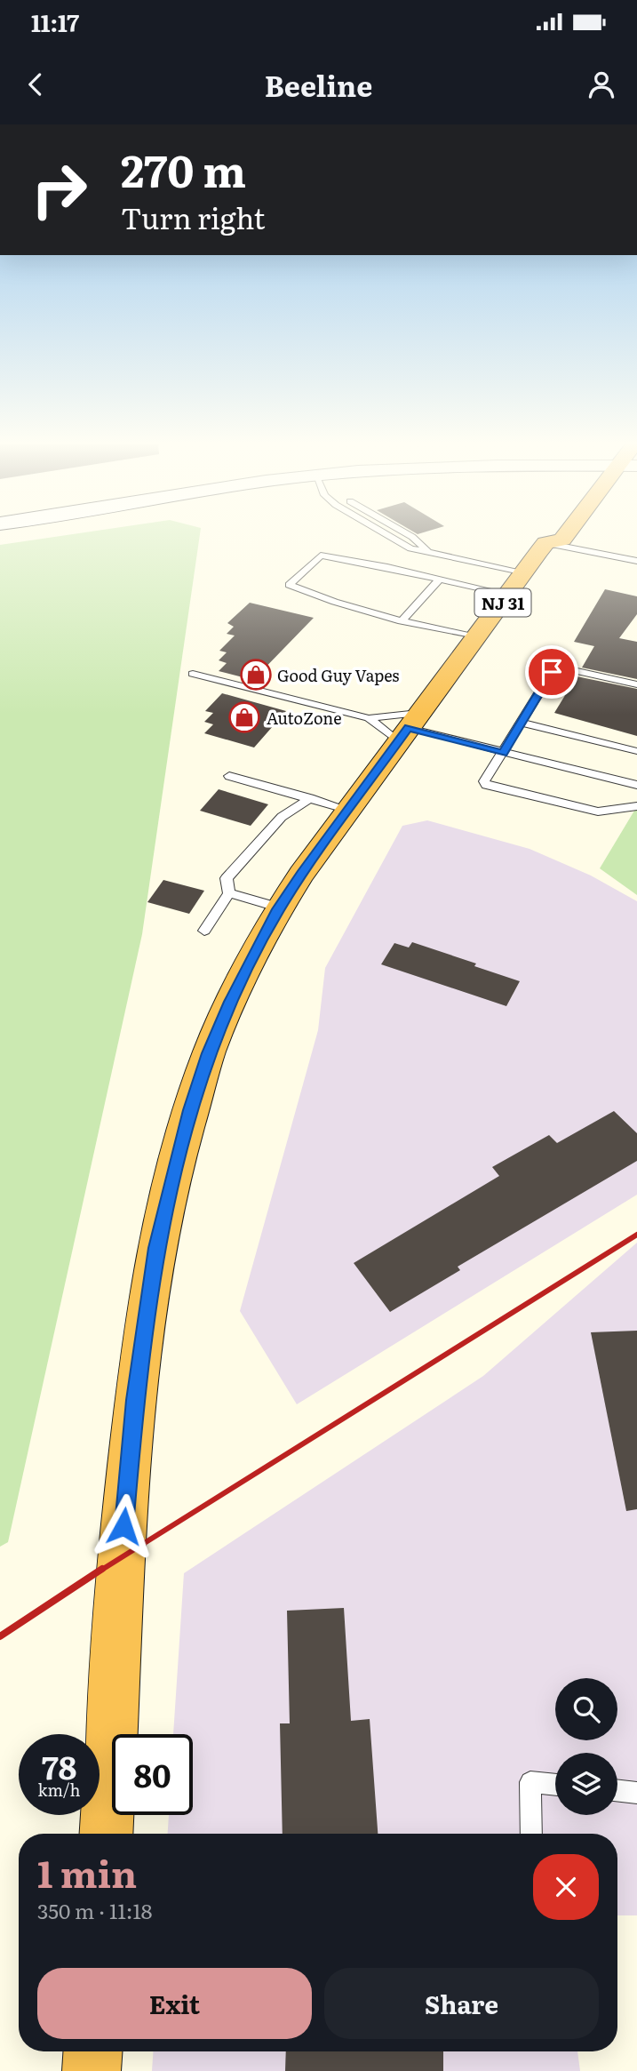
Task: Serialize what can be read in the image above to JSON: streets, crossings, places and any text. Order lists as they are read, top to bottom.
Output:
{
  "streets": {
    "highway": ["NJ 31"]
  },
  "places": {
    "shop": ["Good Guy Vapes", "AutoZone"]
  },
  "page": {
    "status": "11:17",
    "header": "Beeline",
    "turn": ["270 m", "Turn right"],
    "speed": "78 km/h",
    "limit": "80",
    "heading": ["1 min", "350 m · 11:18"],
    "buttons": ["Exit", "Share"]
  }
}
